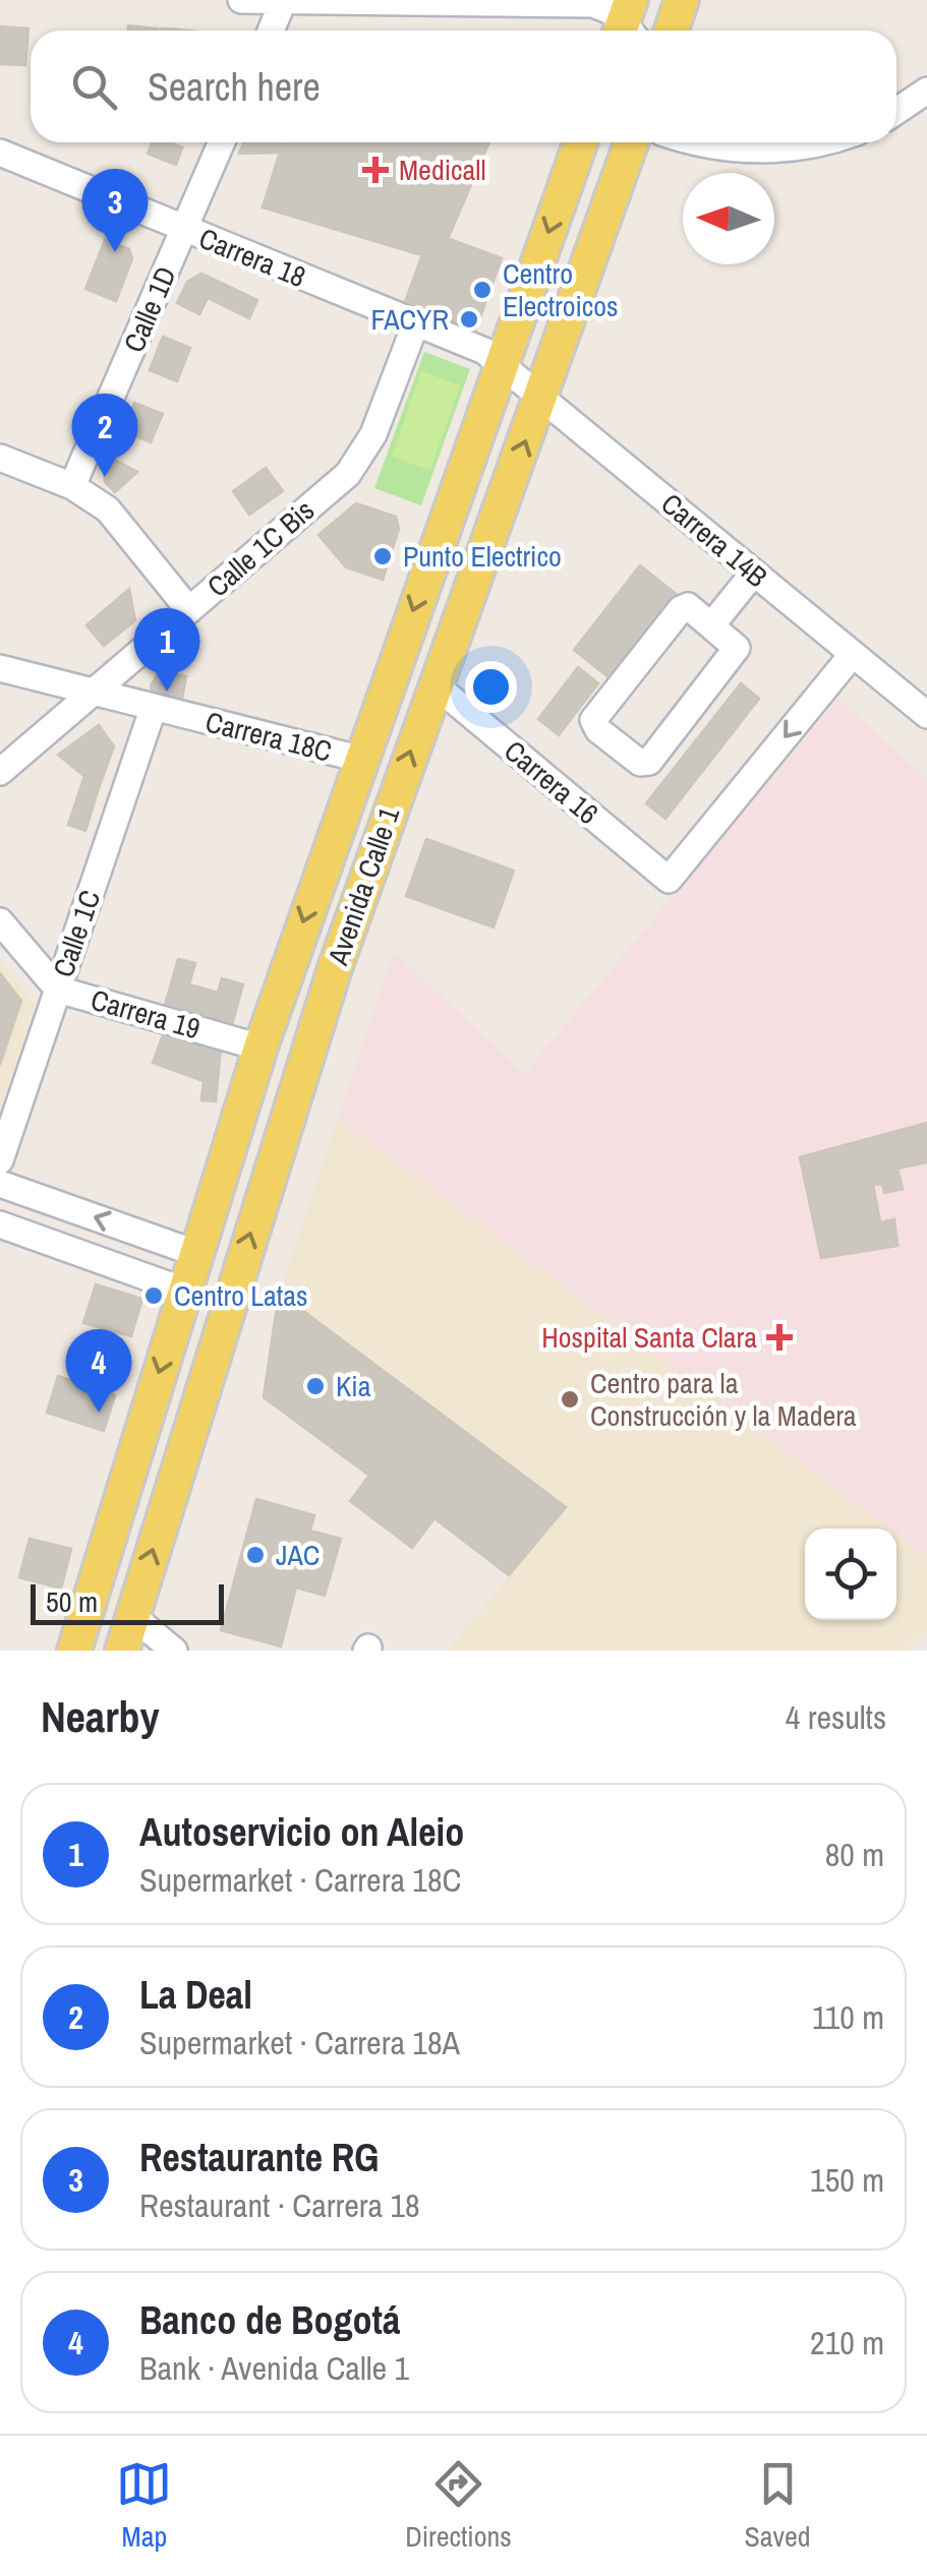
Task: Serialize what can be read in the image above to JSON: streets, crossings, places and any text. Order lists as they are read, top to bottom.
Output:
{
  "streets": {
    "main road": ["Avenida Calle 1"],
    "street": [
      "Carrera 18",
      "Calle 1D",
      "Carrera 14B",
      "Calle 1C Bis",
      "Carrera 18C",
      "Carrera 16",
      "Calle 1C",
      "Carrera 19"
    ]
  },
  "crossings": [
    ["Carrera 18", "Calle 1D"],
    ["Carrera 18", "Carrera 14B"],
    ["Carrera 18", "Calle 1C Bis"],
    ["Carrera 18", "Avenida Calle 1"],
    ["Carrera 14B", "Carrera 16"],
    ["Carrera 14B", "Avenida Calle 1"],
    ["Calle 1C Bis", "Carrera 18C"],
    ["Carrera 18C", "Avenida Calle 1"],
    ["Carrera 18C", "Calle 1C"],
    ["Carrera 16", "Avenida Calle 1"],
    ["Avenida Calle 1", "Carrera 19"],
    ["Calle 1C", "Carrera 19"]
  ],
  "places": {
    "health": ["Medicall", "Hospital Santa Clara"],
    "other": [
      "Centro Electroicos",
      "FACYR",
      "Punto Electrico",
      "Centro Latas",
      "Kia",
      "Centro para la Construcción y la Madera",
      "JAC"
    ]
  },
  "scale_bar": "50 m",
  "north": "left",
  "page": {
    "search": "Search here",
    "pins": [
      "3",
      "2",
      "1",
      "4"
    ],
    "scale": "50 m",
    "heading": ["Nearby", "4 results"],
    "list": [
      {
        "mark": "1",
        "name": "Autoservicio on Aleio",
        "note": "Supermarket · Carrera 18C",
        "value": "80 m"
      },
      {
        "mark": "2",
        "name": "La Deal",
        "note": "Supermarket · Carrera 18A",
        "value": "110 m"
      },
      {
        "mark": "3",
        "name": "Restaurante RG",
        "note": "Restaurant · Carrera 18",
        "value": "150 m"
      },
      {
        "mark": "4",
        "name": "Banco de Bogotá",
        "note": "Bank · Avenida Calle 1",
        "value": "210 m"
      }
    ],
    "nav": ["Map", "Directions", "Saved"]
  }
}
